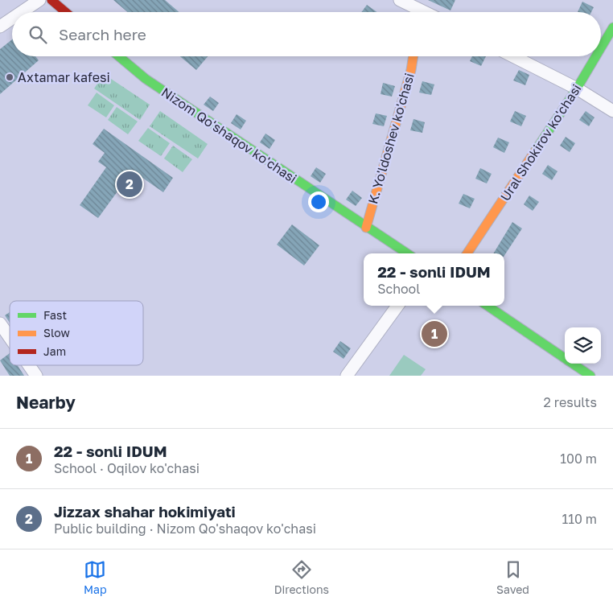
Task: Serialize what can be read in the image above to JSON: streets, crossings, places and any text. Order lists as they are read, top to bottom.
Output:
{
  "streets": {
    "main road": ["Nizom Qo'shaqov ko'chasi", "K. Yo'ldoshev ko'chasi", "Ural Shokirov ko'chasi"]
  },
  "crossings": [
    ["Nizom Qo'shaqov ko'chasi", "K. Yo'ldoshev ko'chasi"]
  ],
  "places": ["Axtamar kafesi"],
  "legend": ["Fast", "Slow", "Jam"],
  "page": {
    "search": "Search here",
    "pins": ["2", "1"],
    "popup": ["22 - sonli IDUM", "School"],
    "heading": ["Nearby", "2 results"],
    "list": [
      {
        "mark": "1",
        "name": "22 - sonli IDUM",
        "note": "School · Oqilov ko'chasi",
        "value": "100 m"
      },
      {
        "mark": "2",
        "name": "Jizzax shahar hokimiyati",
        "note": "Public building · Nizom Qo'shaqov ko'chasi",
        "value": "110 m"
      }
    ],
    "nav": ["Map", "Directions", "Saved"]
  }
}
